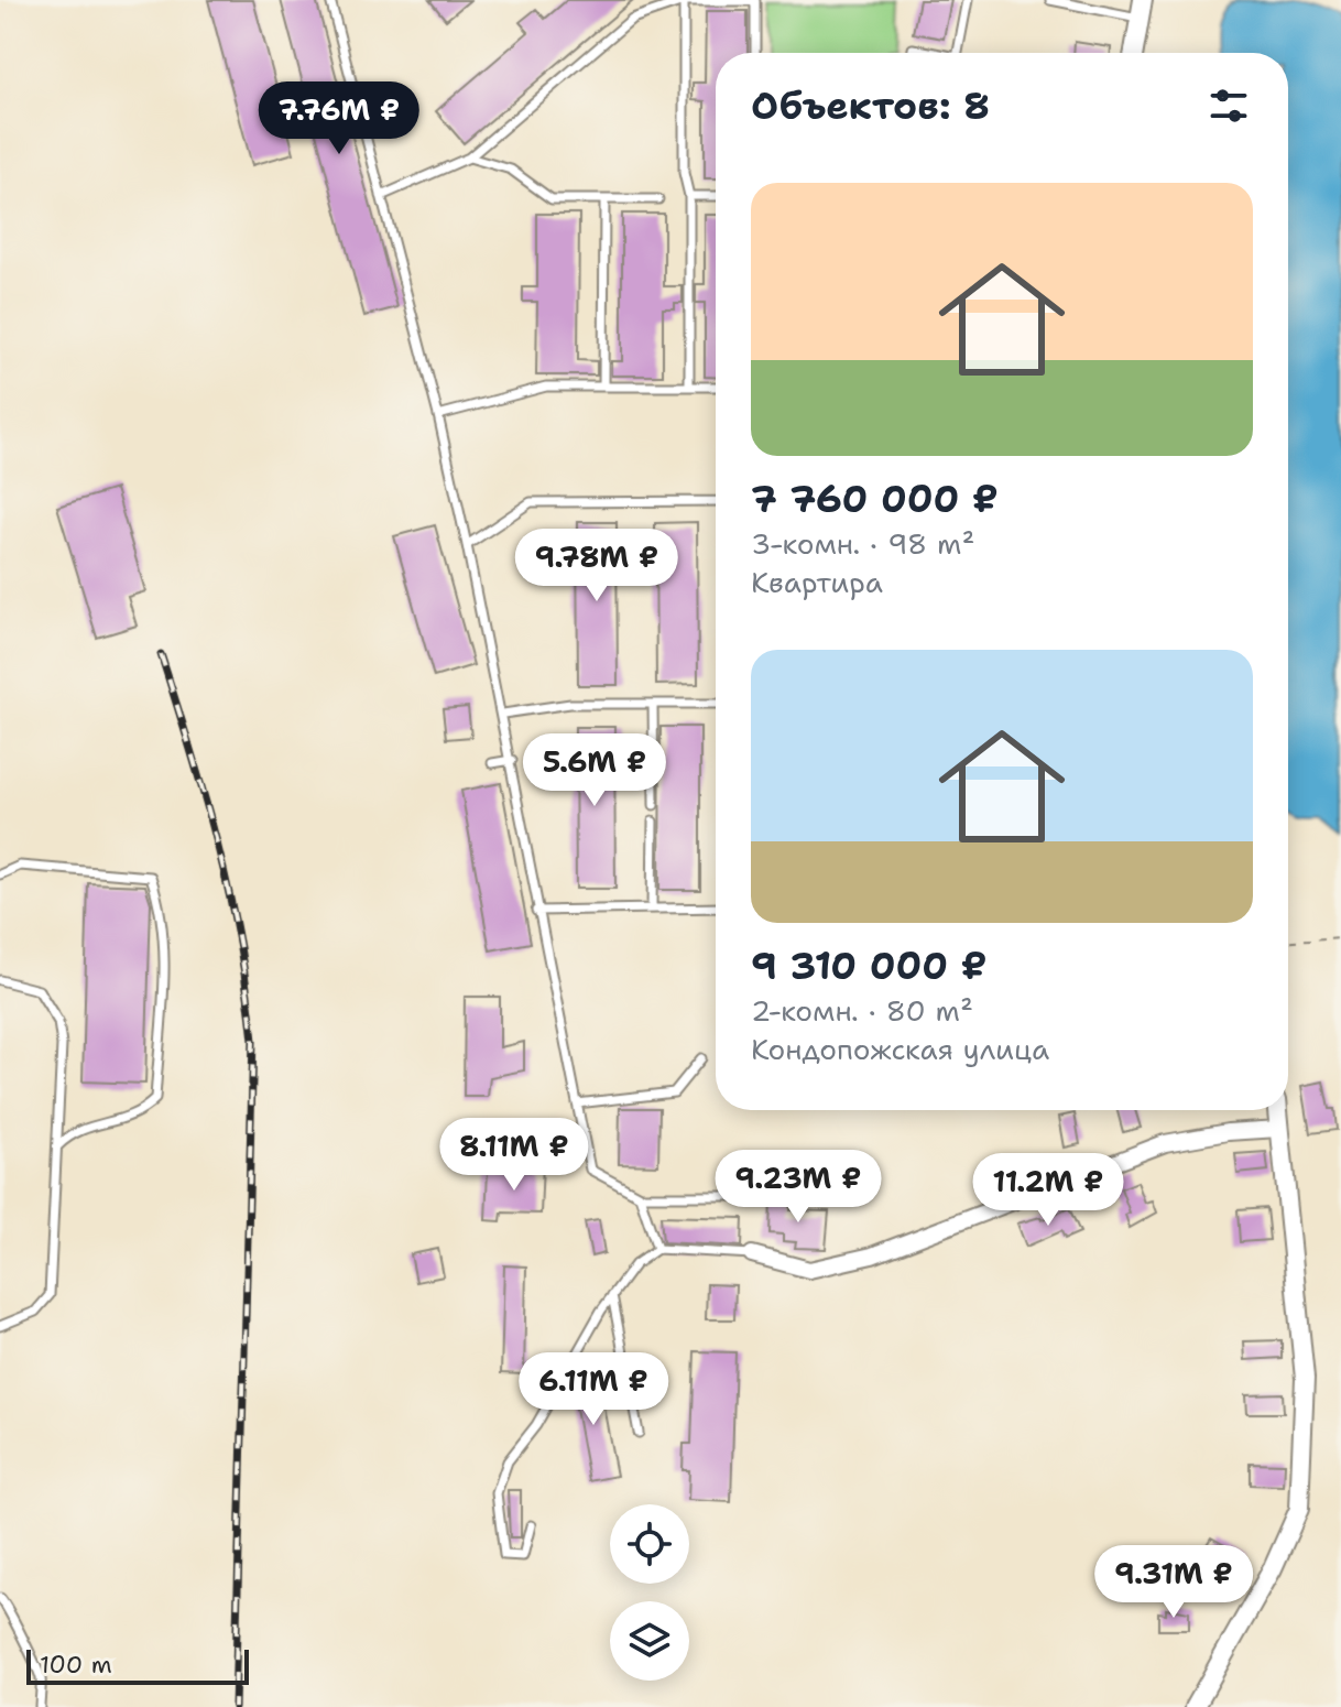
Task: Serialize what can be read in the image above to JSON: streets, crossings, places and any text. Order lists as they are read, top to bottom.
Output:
{
  "scale_bar": "100 m",
  "page": {
    "heading": "Объектов: 8",
    "price": [
      "7.76M ₽",
      "9.78M ₽",
      "5.6M ₽",
      "8.11M ₽",
      "9.23M ₽",
      "11.2M ₽",
      "6.11M ₽",
      "9.31M ₽"
    ],
    "list": [
      {
        "name": "7 760 000 ₽",
        "note": "3-комн. · 98 m² · Квартира"
      },
      {
        "name": "9 310 000 ₽",
        "note": "2-комн. · 80 m² · Кондопожская улица"
      }
    ],
    "scale": "100 m"
  }
}
